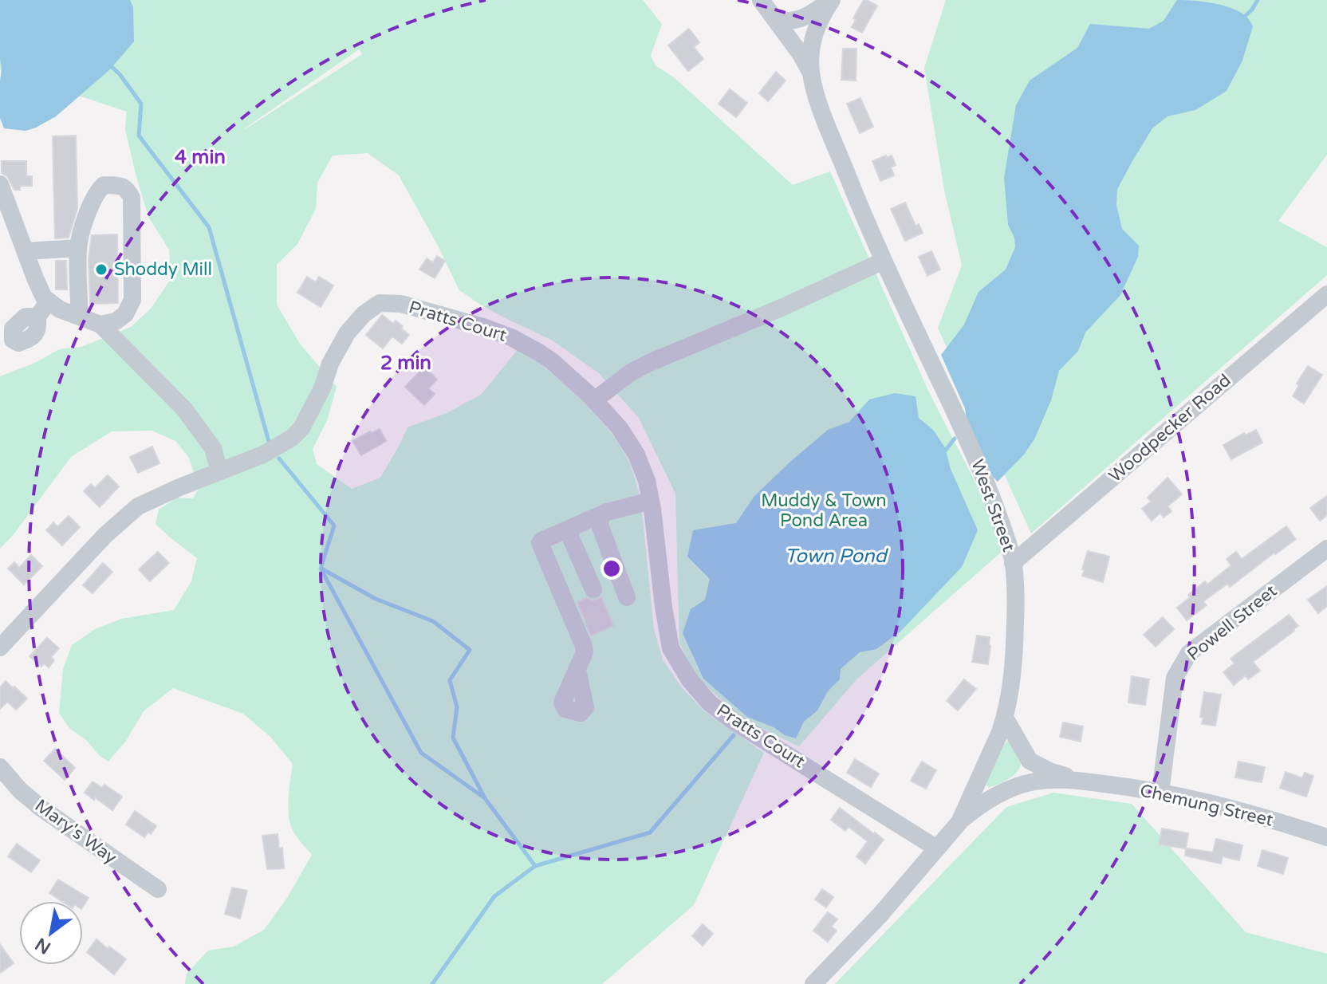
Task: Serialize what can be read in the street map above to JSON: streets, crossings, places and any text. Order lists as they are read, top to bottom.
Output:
{
  "streets": {
    "street": [
      "Pratts Court",
      "Woodpecker Road",
      "West Street",
      "Powell Street",
      "Chemung Street",
      "Mary's Way"
    ]
  },
  "crossings": [
    ["Pratts Court", "West Street"],
    ["Woodpecker Road", "West Street"],
    ["West Street", "Chemung Street"],
    ["Powell Street", "Chemung Street"]
  ],
  "water": ["Town Pond"],
  "parks": ["Muddy & Town Pond Area"],
  "places": ["Shoddy Mill"],
  "north": "bottom left",
  "rings": ["4 min", "2 min"]
}
